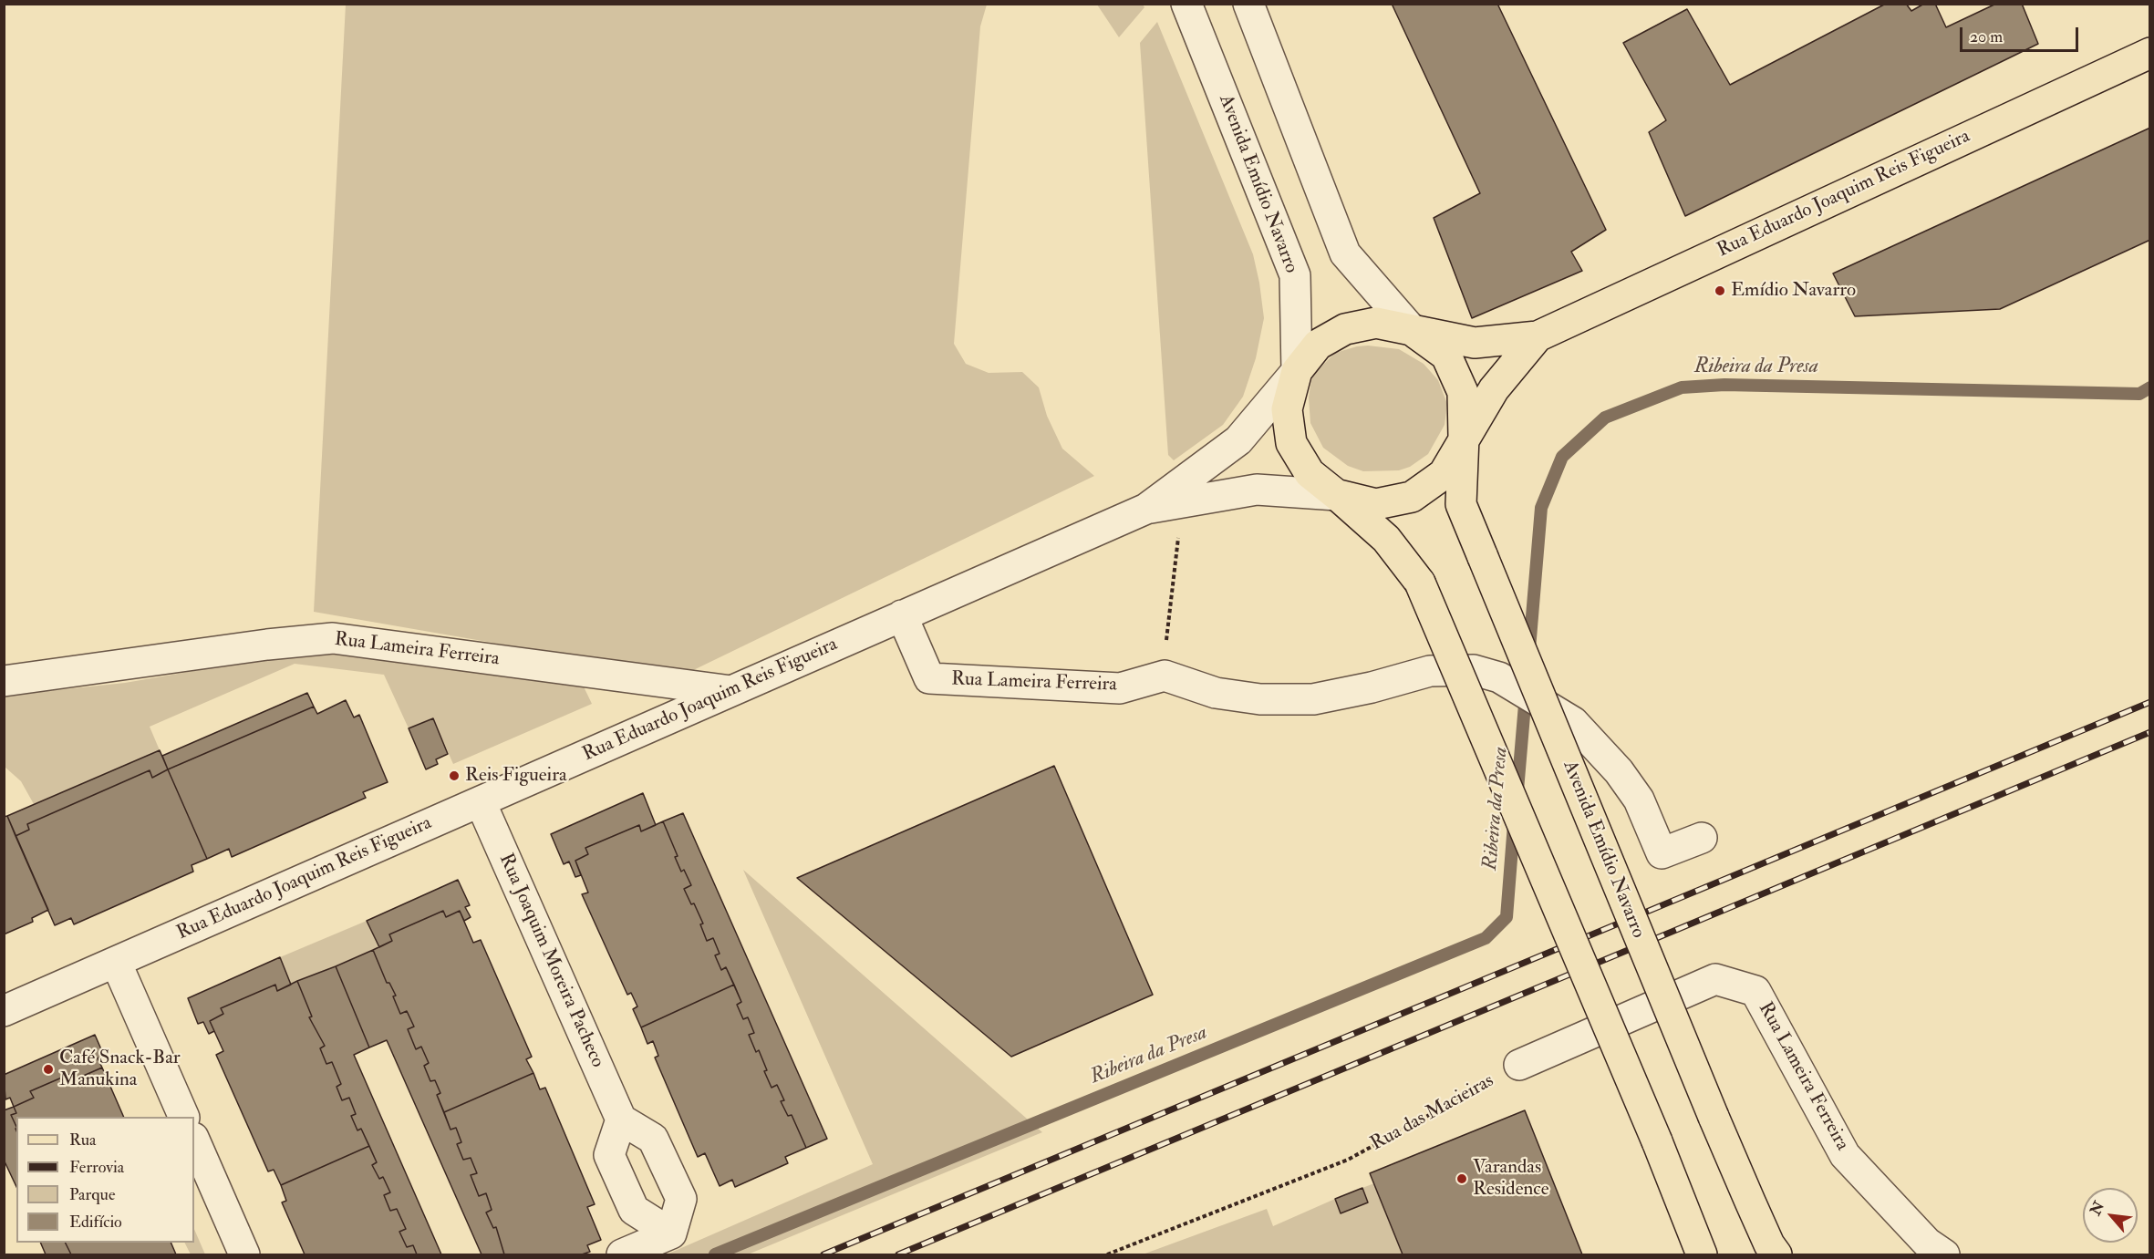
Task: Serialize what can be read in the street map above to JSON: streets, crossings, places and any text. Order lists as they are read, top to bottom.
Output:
{
  "streets": {
    "main road": ["Avenida Emídio Navarro", "Rua Eduardo Joaquim Reis Figueira"],
    "street": ["Rua Lameira Ferreira", "Rua Joaquim Moreira Pacheco"],
    "path": ["Rua das Macieiras"]
  },
  "crossings": [
    ["Avenida Emídio Navarro", "Rua Eduardo Joaquim Reis Figueira"],
    ["Rua Eduardo Joaquim Reis Figueira", "Rua Lameira Ferreira"],
    ["Rua Eduardo Joaquim Reis Figueira", "Rua Joaquim Moreira Pacheco"],
    ["Rua Lameira Ferreira", "Rua das Macieiras"]
  ],
  "water": ["Ribeira da Presa"],
  "places": [
    "Emídio Navarro",
    "Reis Figueira",
    "Café Snack-Bar Manukina",
    "Varandas Residence"
  ],
  "legend": [
    "Rua",
    "Ferrovia",
    "Parque",
    "Edifício"
  ],
  "scale_bar": "20 m",
  "north": "top left"
}
